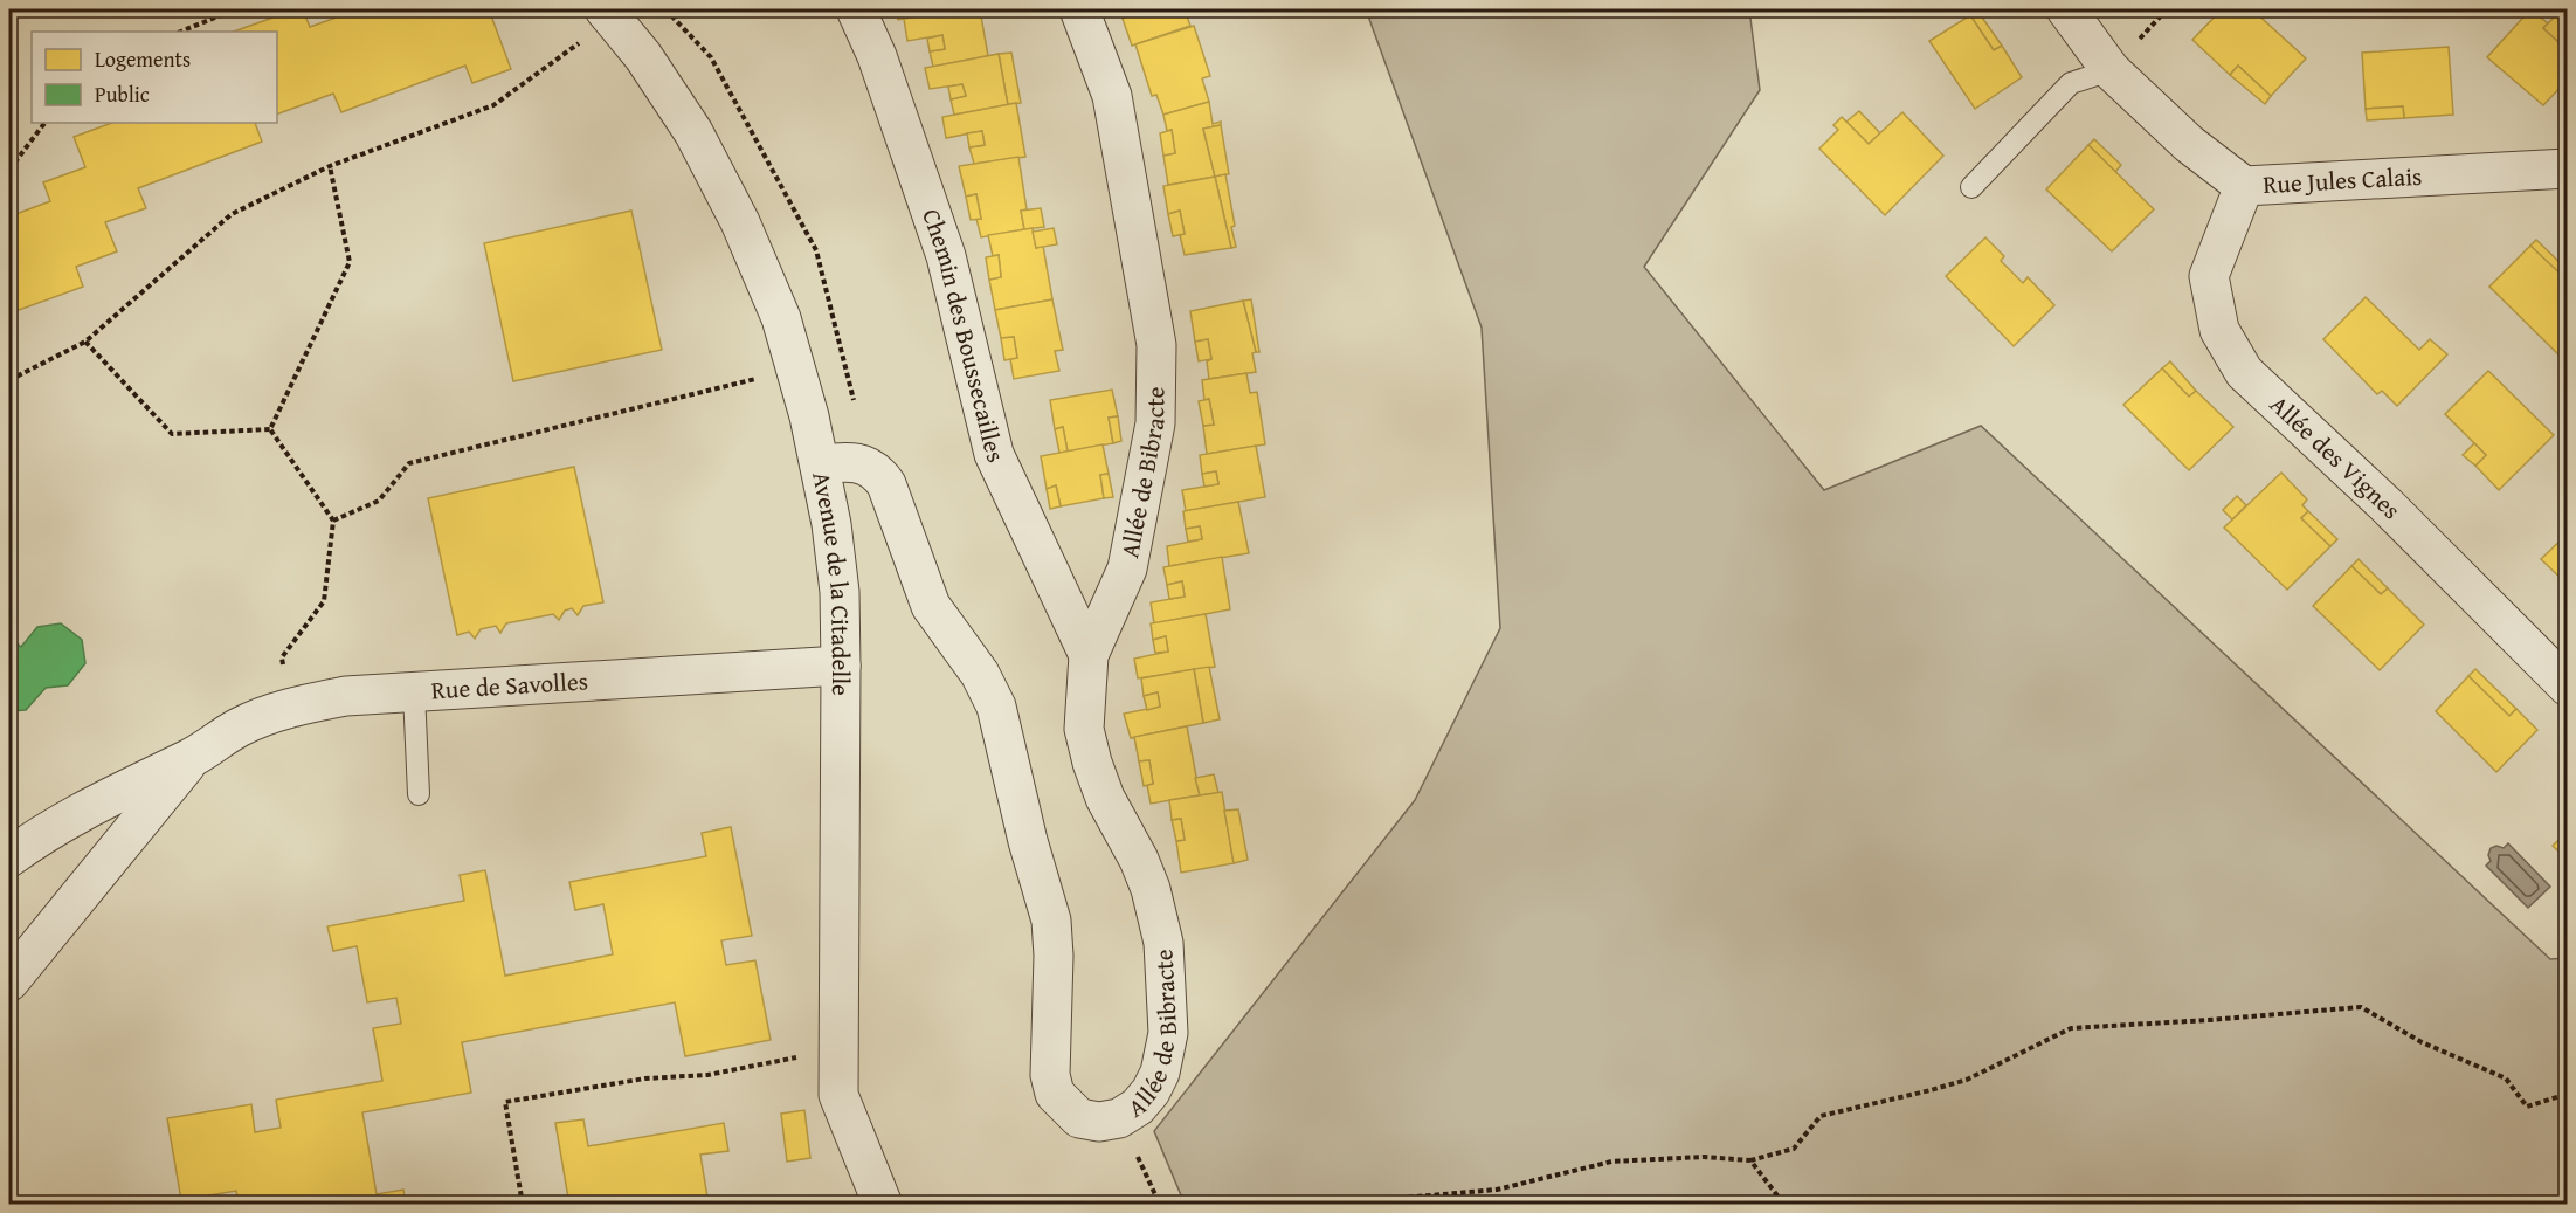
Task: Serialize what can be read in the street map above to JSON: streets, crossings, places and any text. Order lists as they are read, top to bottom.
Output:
{
  "streets": {
    "street": [
      "Rue Jules Calais",
      "Chemin des Boussecailles",
      "Allée des Vignes",
      "Allée de Bibracte",
      "Avenue de la Citadelle",
      "Rue de Savolles"
    ]
  },
  "crossings": [
    ["Rue Jules Calais", "Allée des Vignes"],
    ["Chemin des Boussecailles", "Allée de Bibracte"],
    ["Allée de Bibracte", "Avenue de la Citadelle"],
    ["Avenue de la Citadelle", "Rue de Savolles"]
  ],
  "legend": ["Logements", "Public"]
}
